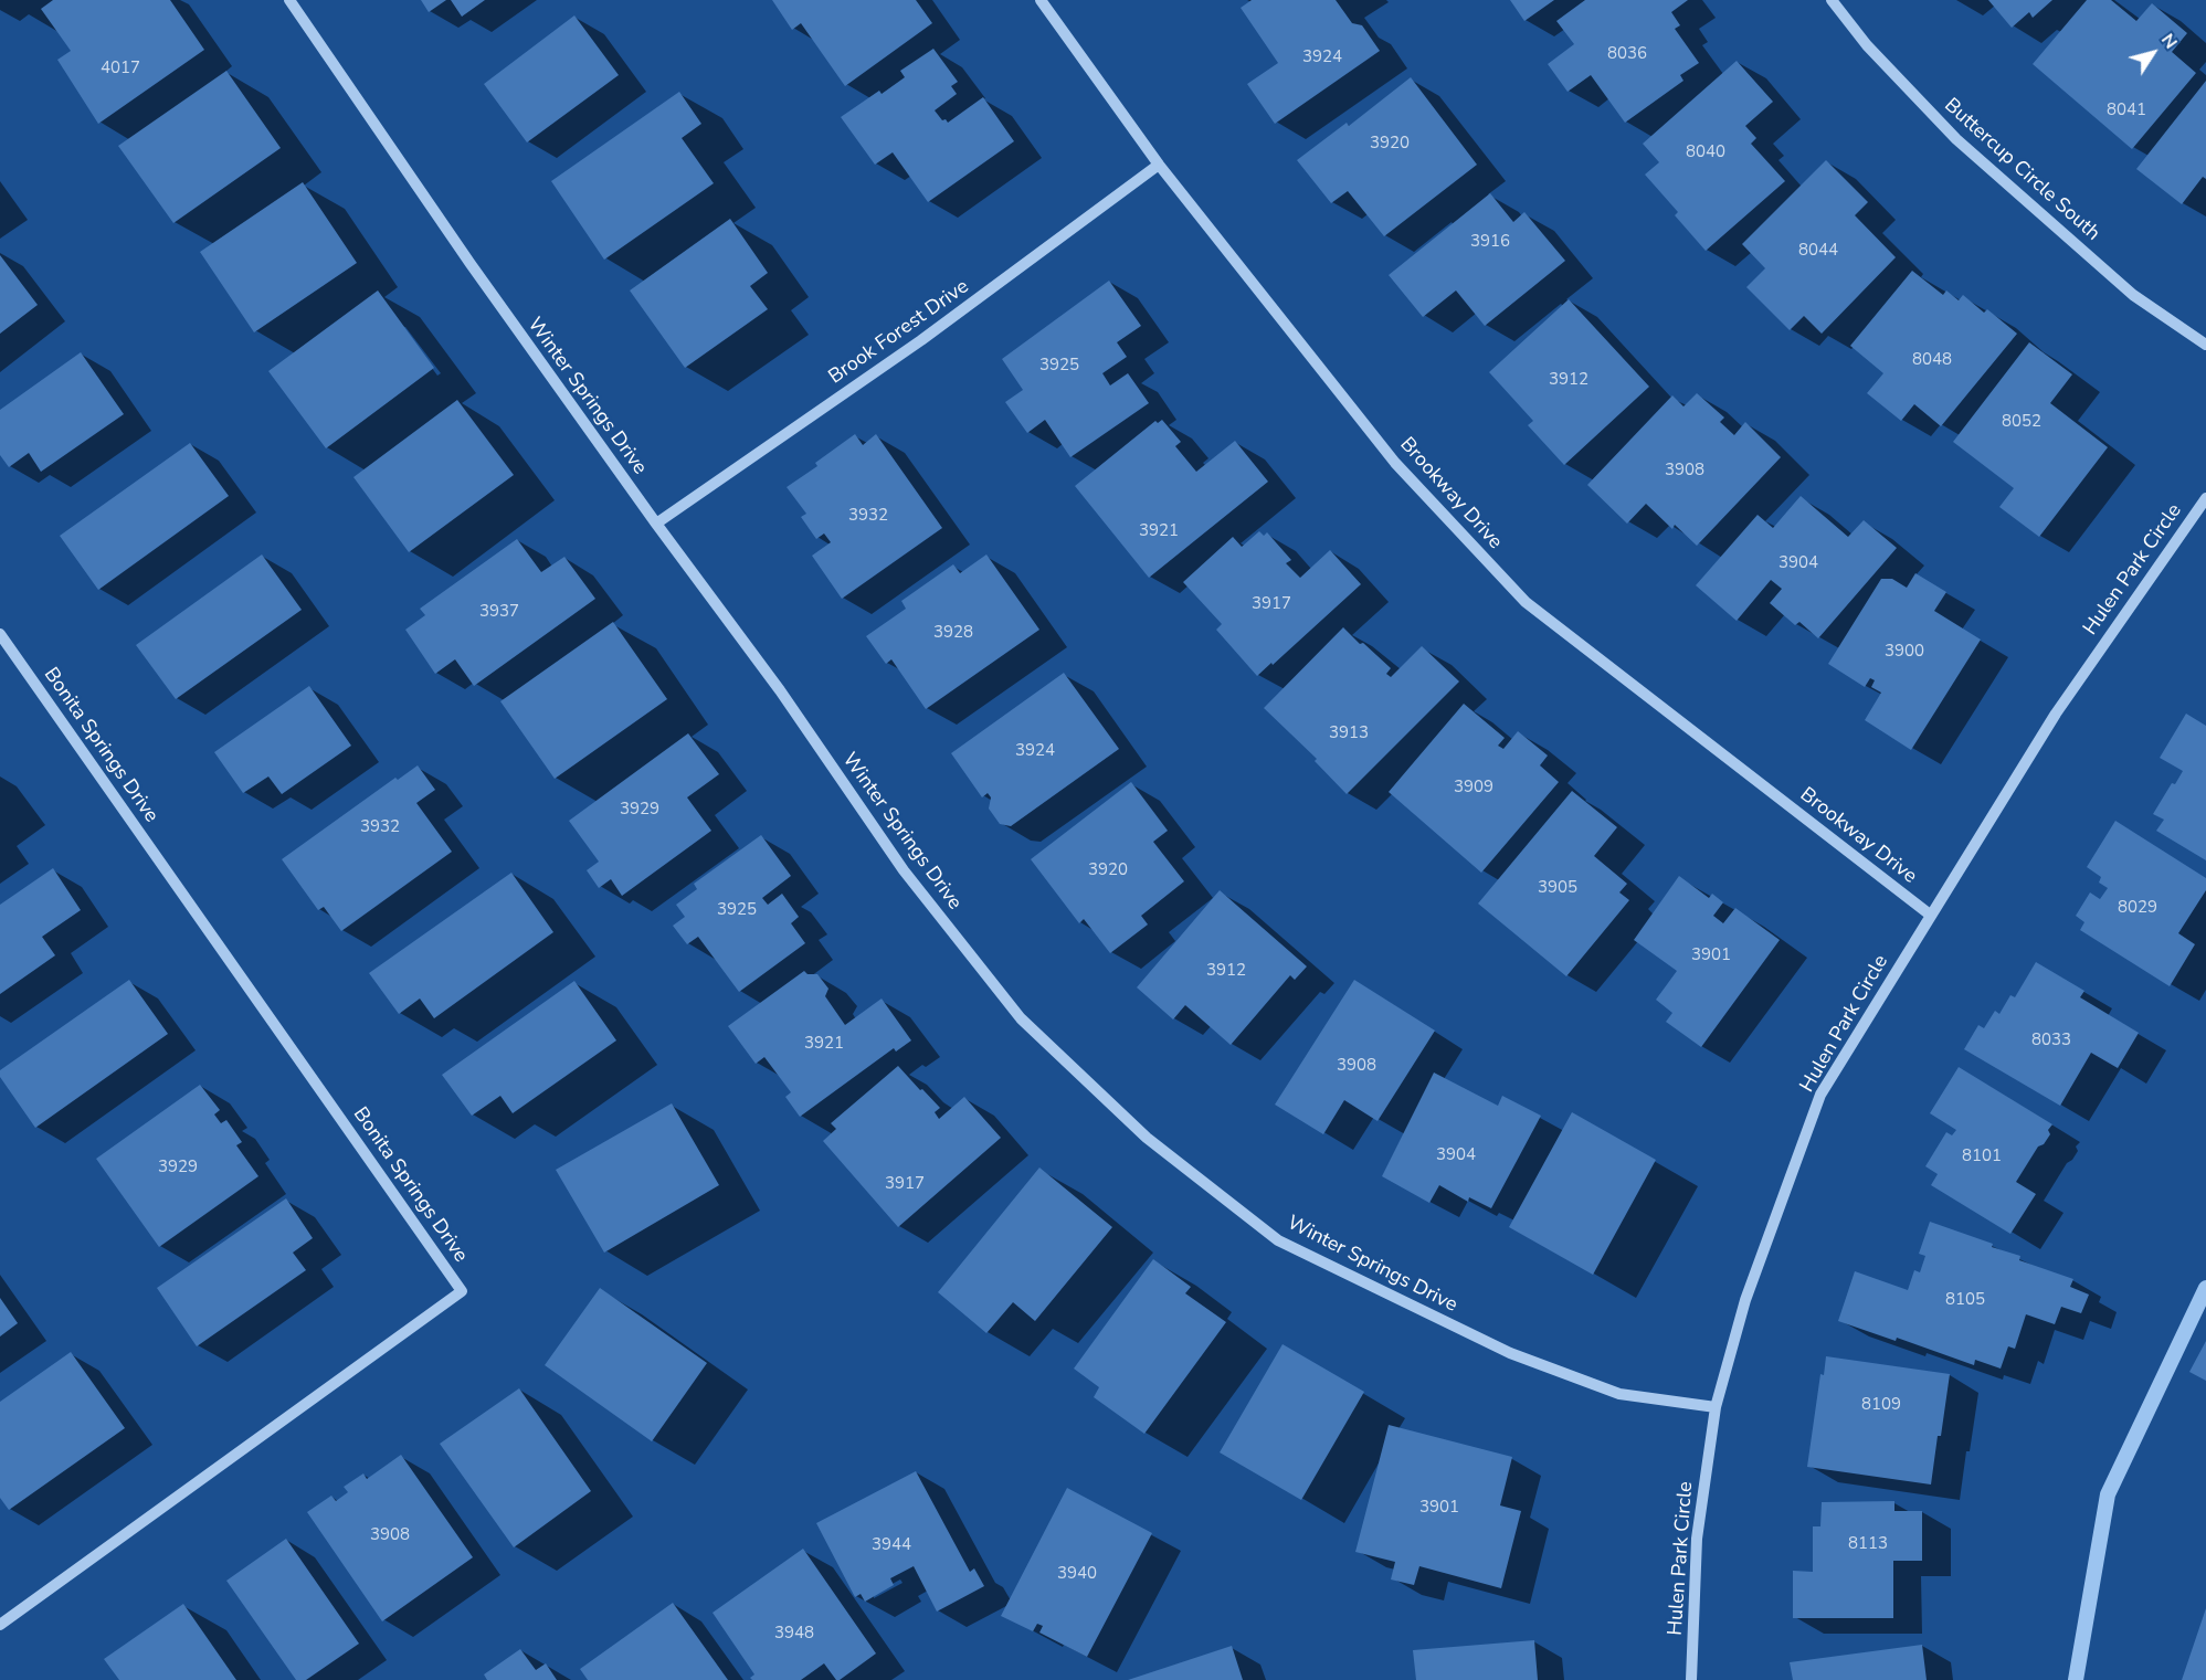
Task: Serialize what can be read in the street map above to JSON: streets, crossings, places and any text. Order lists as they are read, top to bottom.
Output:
{
  "streets": {
    "street": [
      "Buttercup Circle South",
      "Brook Forest Drive",
      "Winter Springs Drive",
      "Brookway Drive",
      "Hulen Park Circle",
      "Bonita Springs Drive"
    ]
  },
  "crossings": [
    ["Brook Forest Drive", "Winter Springs Drive"],
    ["Brook Forest Drive", "Brookway Drive"],
    ["Winter Springs Drive", "Hulen Park Circle"],
    ["Brookway Drive", "Hulen Park Circle"]
  ],
  "house_numbers": [
    "8036",
    "3924",
    "4017",
    "8041",
    "3920",
    "8040",
    "3916",
    "8044",
    "8048",
    "3925",
    "3912",
    "8052",
    "3908",
    "3932",
    "3921",
    "3904",
    "3917",
    "3937",
    "3928",
    "3900",
    "3913",
    "3924",
    "3909",
    "3929",
    "3932",
    "3920",
    "3905",
    "8029",
    "3925",
    "3901",
    "3912",
    "8033",
    "3921",
    "3908",
    "3904",
    "8101",
    "3929",
    "3917",
    "8105",
    "8109",
    "3901",
    "3908",
    "8113",
    "3944",
    "3940",
    "3948"
  ],
  "north": "top right"
}
